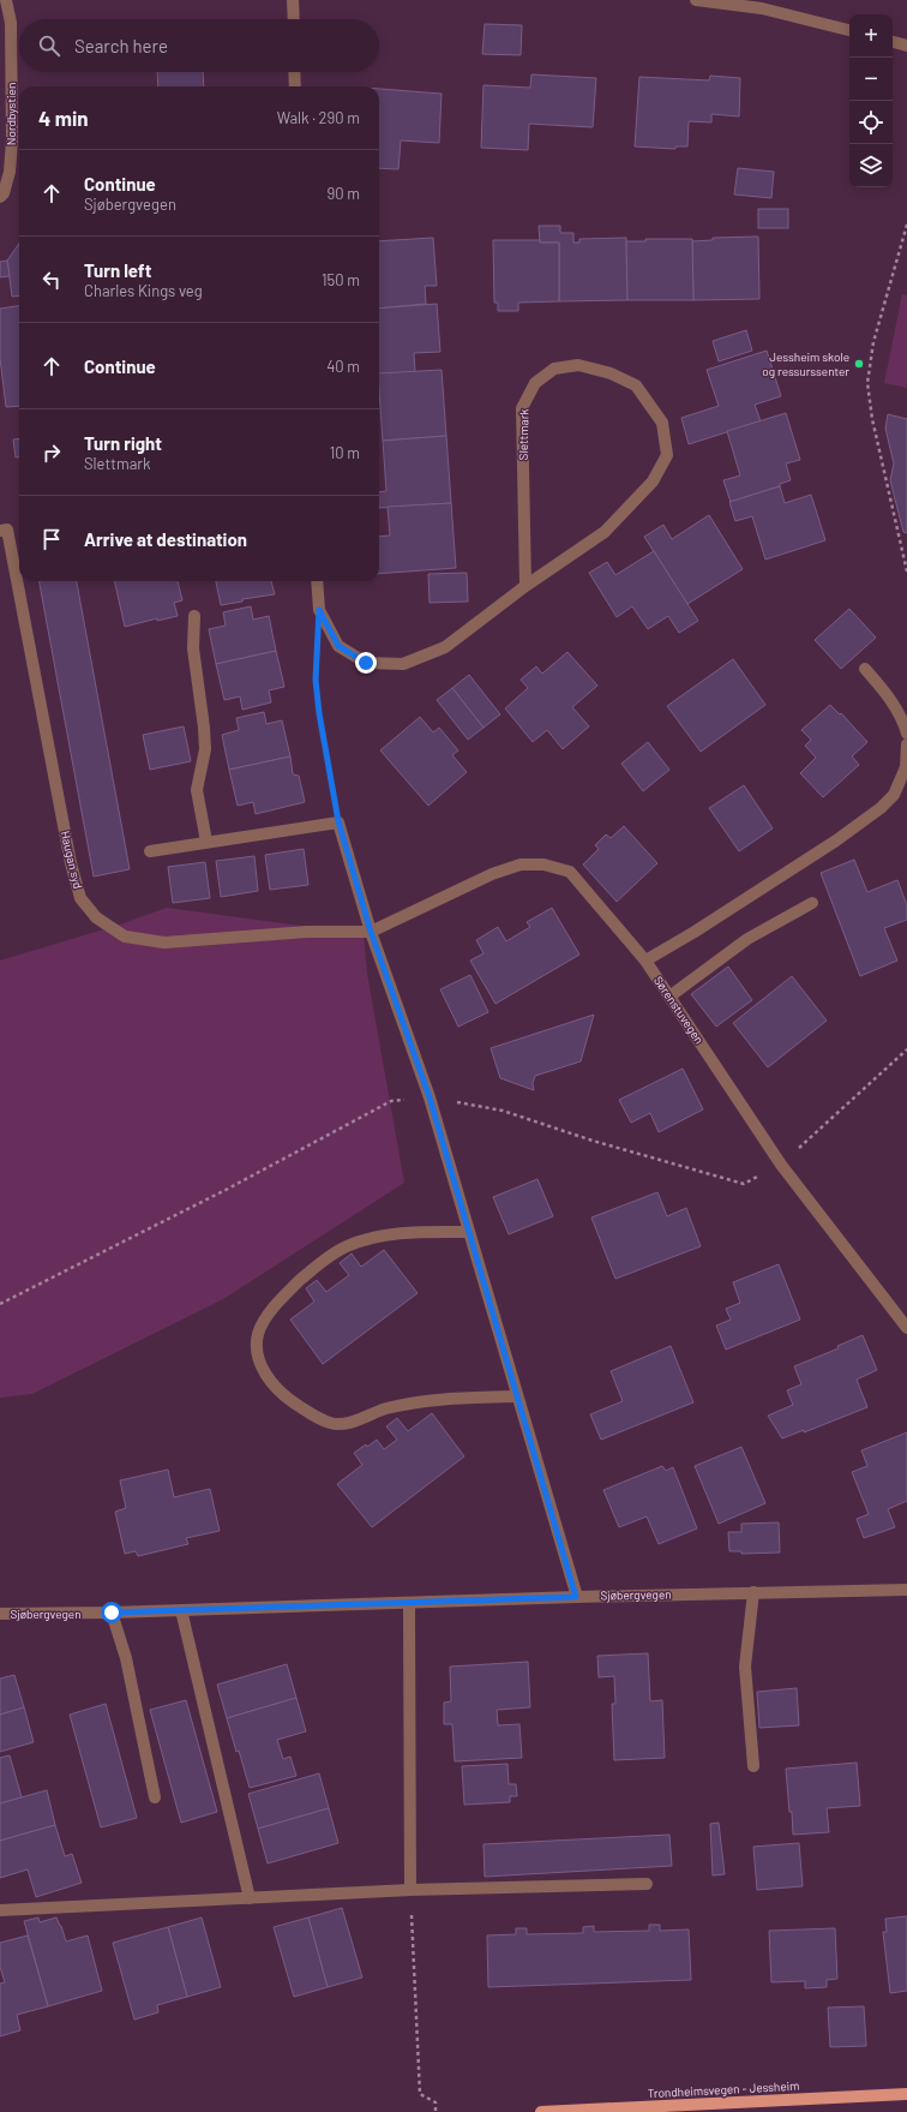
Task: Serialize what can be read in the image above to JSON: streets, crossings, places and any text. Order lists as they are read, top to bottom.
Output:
{
  "streets": {
    "main road": ["Trondheimsvegen - Jessheim"],
    "street": [
      "Nordbystien",
      "Slettmark",
      "Haugan syd",
      "Sørenstuvegen",
      "Sjøbergvegen"
    ]
  },
  "crossings": [
    ["Haugan syd", "Sørenstuvegen"]
  ],
  "places": ["Jessheim skole og ressurssenter"],
  "page": {
    "map_buttons": ["+", "−"],
    "search": "Search here",
    "heading": ["4 min", "Walk · 290 m"],
    "list": [
      ["Continue", "Sjøbergvegen", "90 m"],
      ["Turn left", "Charles Kings veg", "150 m"],
      ["Continue", "40 m"],
      ["Turn right", "Slettmark", "10 m"],
      "Arrive at destination"
    ]
  }
}
